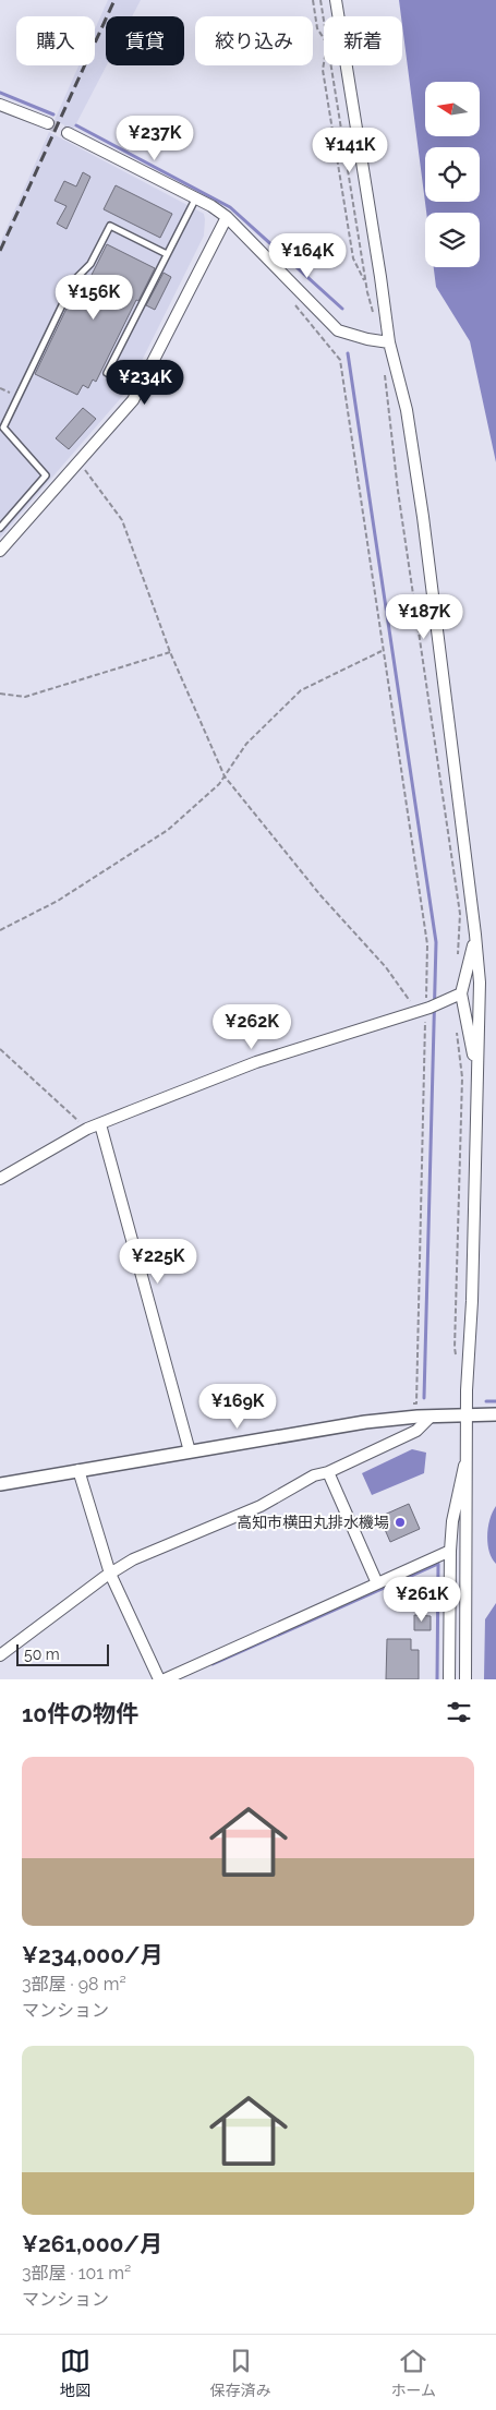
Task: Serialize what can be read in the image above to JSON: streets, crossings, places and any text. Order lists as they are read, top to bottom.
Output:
{
  "places": ["高知市横田丸排水機場"],
  "scale_bar": "50 m",
  "north": "left",
  "page": {
    "chip": [
      "購入",
      "賃貸",
      "絞り込み",
      "新着"
    ],
    "price": [
      "¥237K",
      "¥141K",
      "¥164K",
      "¥156K",
      "¥234K",
      "¥187K",
      "¥262K",
      "¥225K",
      "¥169K",
      "¥261K"
    ],
    "scale": "50 m",
    "heading": "10件の物件",
    "list": [
      {
        "name": "¥234,000/月",
        "note": "3部屋 · 98 m² · マンション"
      },
      {
        "name": "¥261,000/月",
        "note": "3部屋 · 101 m² · マンション"
      }
    ],
    "tabs": ["地図", "保存済み", "ホーム"]
  }
}
